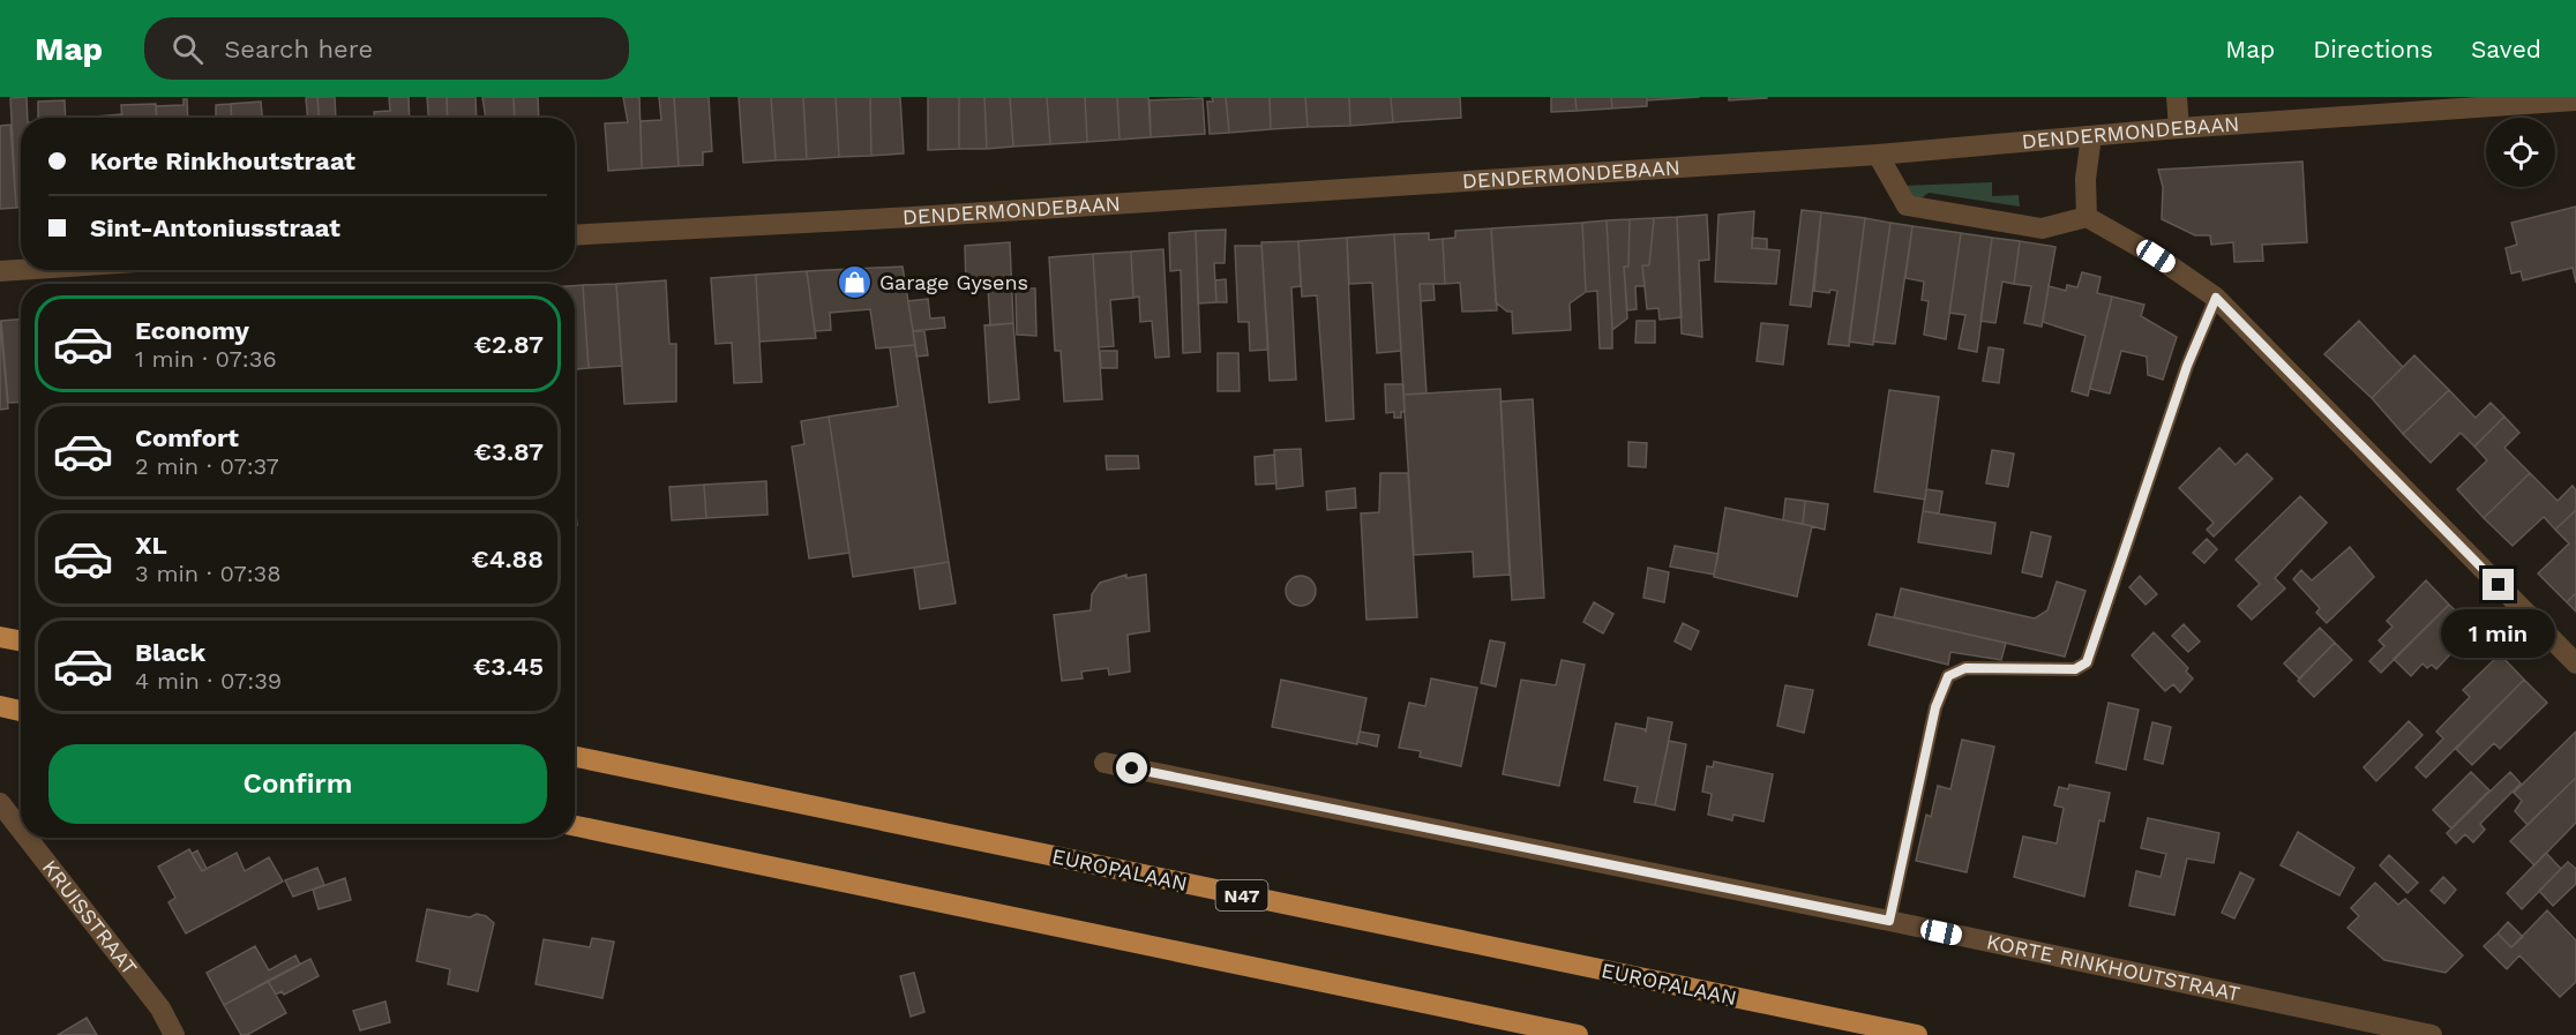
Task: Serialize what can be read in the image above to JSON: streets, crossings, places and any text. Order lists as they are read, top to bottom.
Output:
{
  "streets": {
    "highway": ["EUROPALAAN", "N47"],
    "street": ["DENDERMONDEBAAN", "KRUISSTRAAT", "KORTE RINKHOUTSTRAAT"]
  },
  "places": {
    "shop": ["Garage Gysens"]
  },
  "page": {
    "header": "Map",
    "search": "Search here",
    "nav": ["Map", "Directions", "Saved"],
    "banner": ["Korte Rinkhoutstraat", "Sint-Antoniusstraat"],
    "list": [
      {
        "name": "Economy",
        "note": "1 min · 07:36",
        "value": "€2.87"
      },
      {
        "name": "Comfort",
        "note": "2 min · 07:37",
        "value": "€3.87"
      },
      {
        "name": "XL",
        "note": "3 min · 07:38",
        "value": "€4.88"
      },
      {
        "name": "Black",
        "note": "4 min · 07:39",
        "value": "€3.45"
      }
    ],
    "bubble": "1 min",
    "buttons": "Confirm"
  }
}
